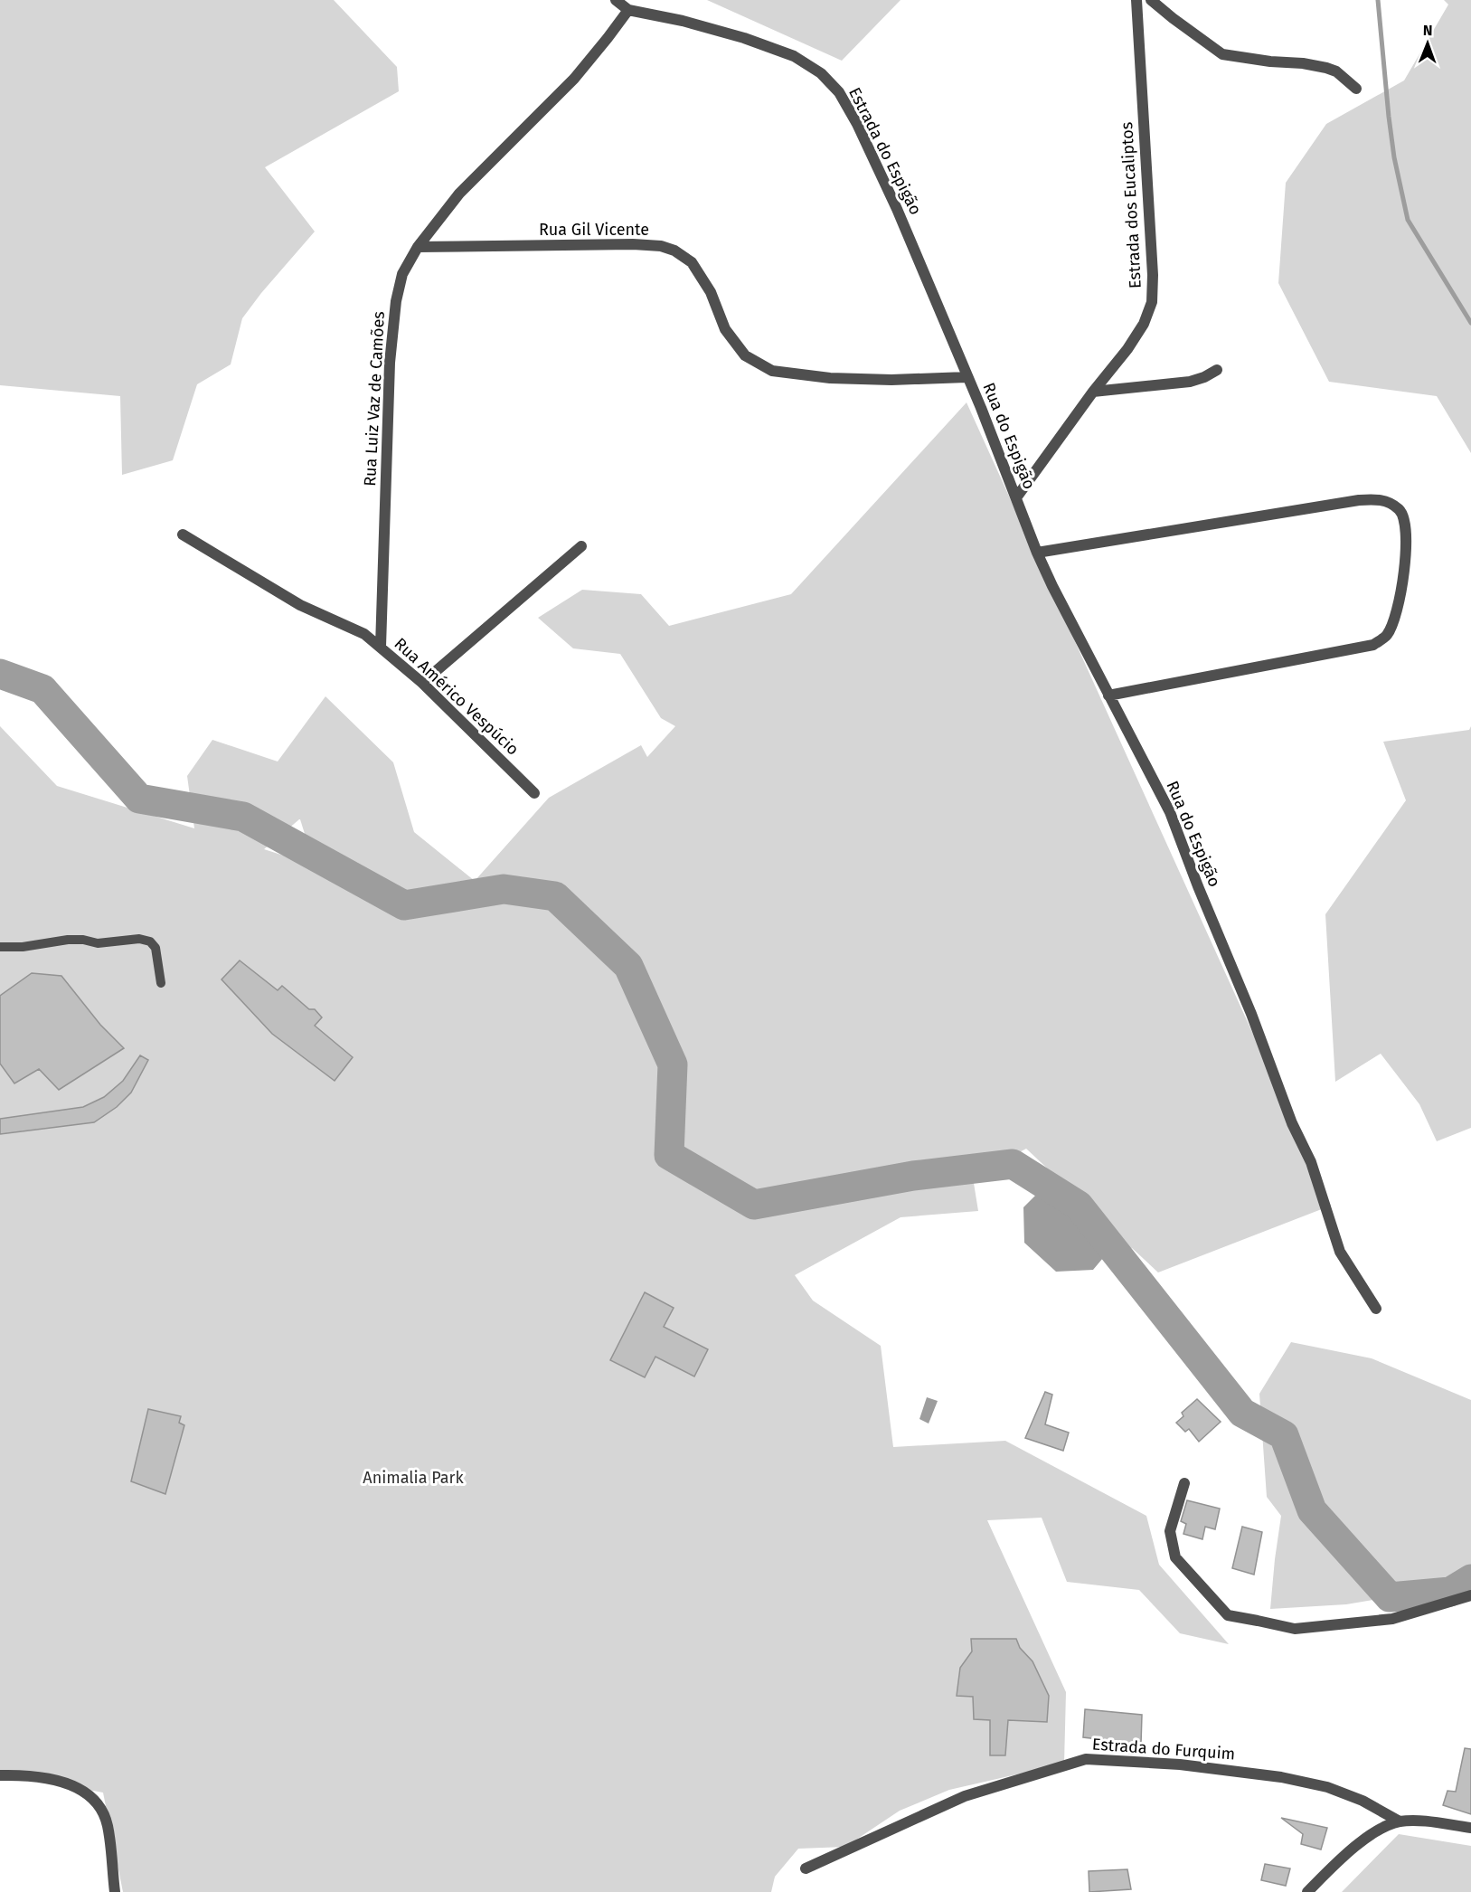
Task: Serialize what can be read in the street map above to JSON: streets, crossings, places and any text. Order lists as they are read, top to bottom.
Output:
{
  "streets": {
    "street": [
      "Estrada do Espigão",
      "Estrada dos Eucaliptos",
      "Rua Gil Vicente",
      "Rua Luiz Vaz de Camões",
      "Rua do Espigão",
      "Rua Américo Vespúcio",
      "Estrada do Furquim"
    ]
  },
  "crossings": [
    ["Estrada do Espigão", "Rua Gil Vicente"],
    ["Estrada do Espigão", "Rua Luiz Vaz de Camões"],
    ["Estrada do Espigão", "Rua do Espigão"],
    ["Estrada dos Eucaliptos", "Rua do Espigão"],
    ["Rua Gil Vicente", "Rua Luiz Vaz de Camões"],
    ["Rua Gil Vicente", "Rua do Espigão"],
    ["Rua Luiz Vaz de Camões", "Rua Américo Vespúcio"]
  ],
  "parks": ["Animalia Park"],
  "north": "top"
}
